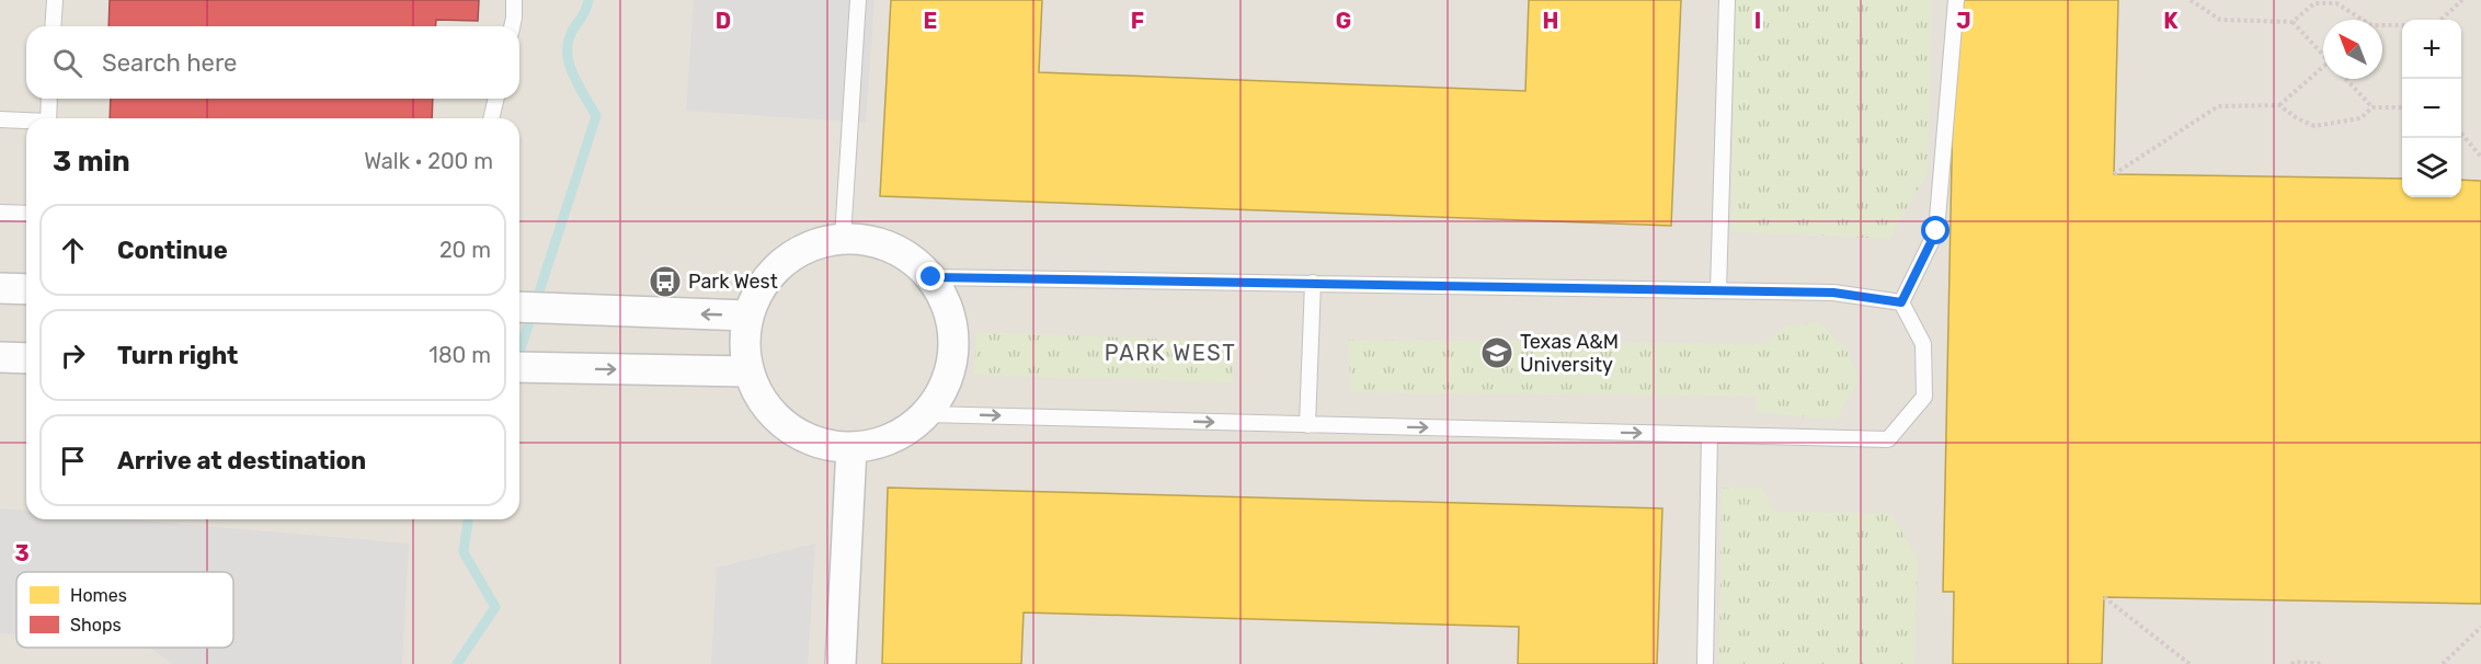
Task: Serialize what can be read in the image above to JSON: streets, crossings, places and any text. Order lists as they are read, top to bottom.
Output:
{
  "districts": ["PARK WEST"],
  "places": {
    "bus stop": ["Park West"],
    "school or university": ["Texas A&M University"]
  },
  "legend": ["Homes", "Shops"],
  "north": "top left",
  "page": {
    "map_buttons": ["+", "−"],
    "search": "Search here",
    "heading": ["3 min", "Walk · 200 m"],
    "list": [
      ["Continue", "20 m"],
      ["Turn right", "180 m"],
      "Arrive at destination"
    ]
  },
  "grid": {
    "columns": [
      "D",
      "E",
      "F",
      "G",
      "H",
      "I",
      "J",
      "K"
    ],
    "rows": ["3"]
  }
}
